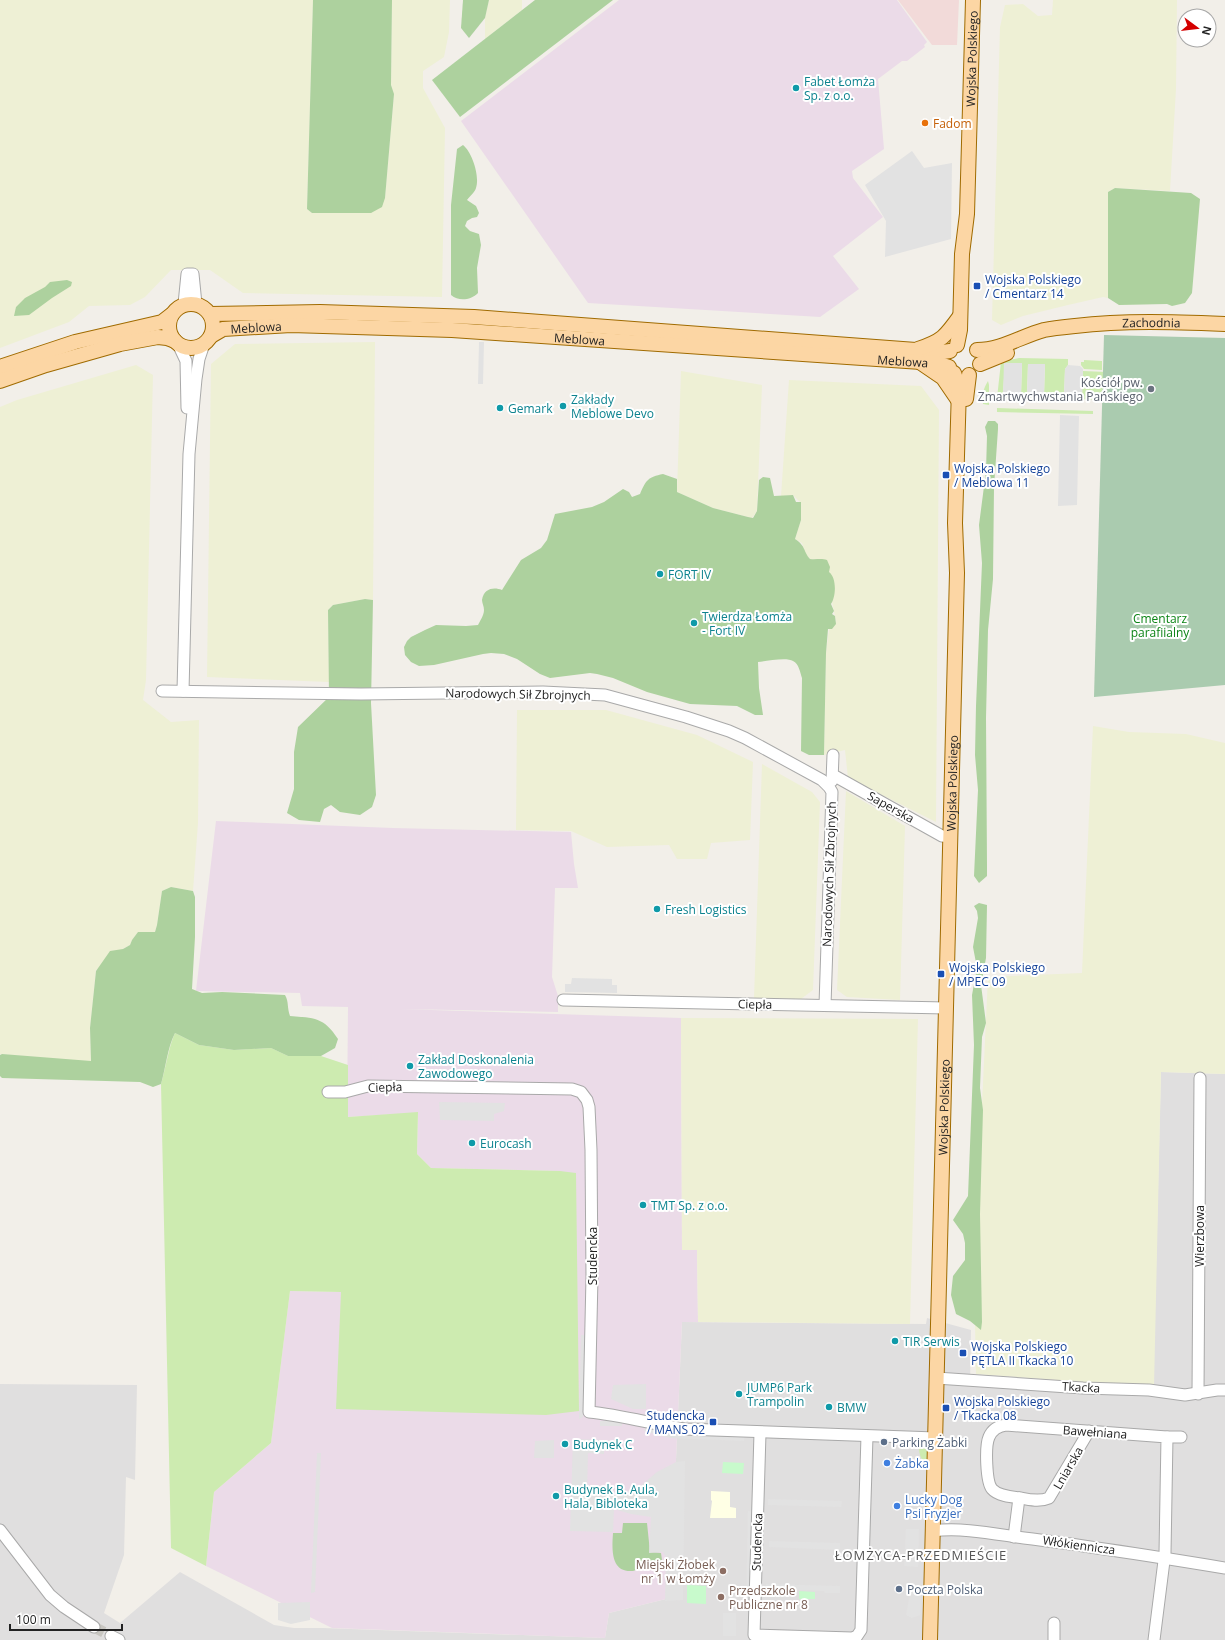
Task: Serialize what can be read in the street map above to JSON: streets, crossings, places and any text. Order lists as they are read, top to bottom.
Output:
{
  "streets": {
    "main road": ["Wojska Polskiego", "Zachodnia", "Meblowa"],
    "street": [
      "Narodowych Sił Zbrojnych",
      "Saperska",
      "Ciepła",
      "Wierzbowa",
      "Studencka",
      "Tkacka",
      "Bawełniana",
      "Lniarska",
      "Włókiennicza"
    ]
  },
  "crossings": [
    ["Wojska Polskiego", "Zachodnia"],
    ["Wojska Polskiego", "Meblowa"],
    ["Wojska Polskiego", "Saperska"],
    ["Wojska Polskiego", "Ciepła"],
    ["Wojska Polskiego", "Studencka"],
    ["Wojska Polskiego", "Tkacka"],
    ["Wojska Polskiego", "Włókiennicza"],
    ["Zachodnia", "Meblowa"],
    ["Narodowych Sił Zbrojnych", "Ciepła"],
    ["Ciepła", "Studencka"],
    ["Wierzbowa", "Tkacka"],
    ["Bawełniana", "Lniarska"]
  ],
  "districts": ["ŁOMŻYCA-PRZEDMIEŚCIE"],
  "parks": ["Cmentarz parafiialny"],
  "places": {
    "other": [
      "Fabet Łomża Sp. z o.o.",
      "Fadom",
      "Kościół pw. Zmartwychwstania Pańskiego",
      "Zakłady Meblowe Devo",
      "Gemark",
      "FORT IV",
      "Twierdza Łomża - Fort IV",
      "Fresh Logistics",
      "Zakład Doskonalenia Zawodowego",
      "Eurocash",
      "TMT Sp. z o.o.",
      "TIR Serwis",
      "JUMP6 Park Trampolin",
      "BMW",
      "Parking Żabki",
      "Budynek C",
      "Żabka",
      "Budynek B. Aula, Hala, Bibloteka",
      "Lucky Dog Psi Fryzjer",
      "Miejski Żłobek nr 1 w Łomży",
      "Poczta Polska",
      "Przedszkole Publiczne nr 8"
    ],
    "transit": [
      "Wojska Polskiego / Cmentarz 14",
      "Wojska Polskiego / Meblowa 11",
      "Wojska Polskiego / MPEC 09",
      "Wojska Polskiego PĘTLA II Tkacka 10",
      "Wojska Polskiego / Tkacka 08",
      "Studencka / MANS 02"
    ]
  },
  "scale_bar": "100 m",
  "north": "right"
}
